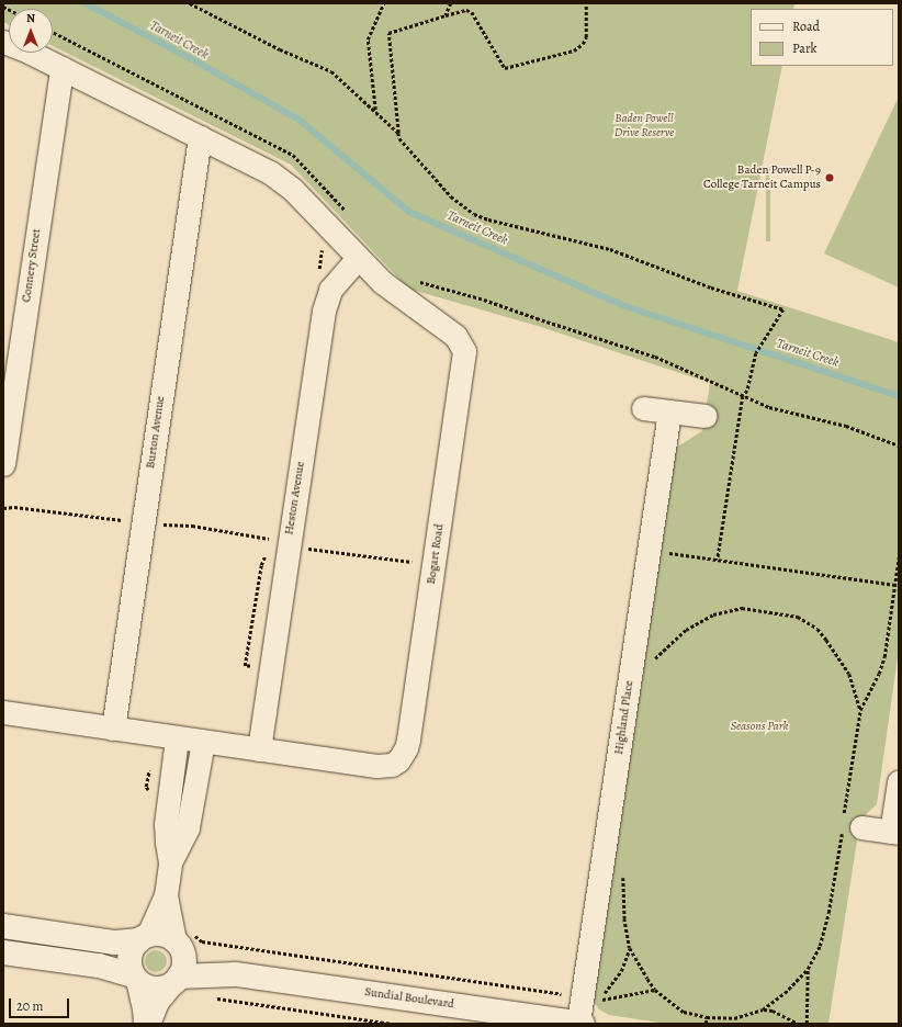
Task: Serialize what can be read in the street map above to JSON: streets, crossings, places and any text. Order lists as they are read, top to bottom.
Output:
{
  "streets": {
    "street": [
      "Connery Street",
      "Burton Avenue",
      "Heston Avenue",
      "Bogart Road",
      "Highland Place",
      "Sundial Boulevard"
    ]
  },
  "crossings": [
    ["Heston Avenue", "Bogart Road"],
    ["Highland Place", "Sundial Boulevard"]
  ],
  "water": ["Tarneit Creek"],
  "parks": ["Baden Powell Drive Reserve", "Seasons Park"],
  "places": ["Baden Powell P-9 College Tarneit Campus"],
  "legend": ["Road", "Park"],
  "scale_bar": "20 m",
  "north": "top"
}
